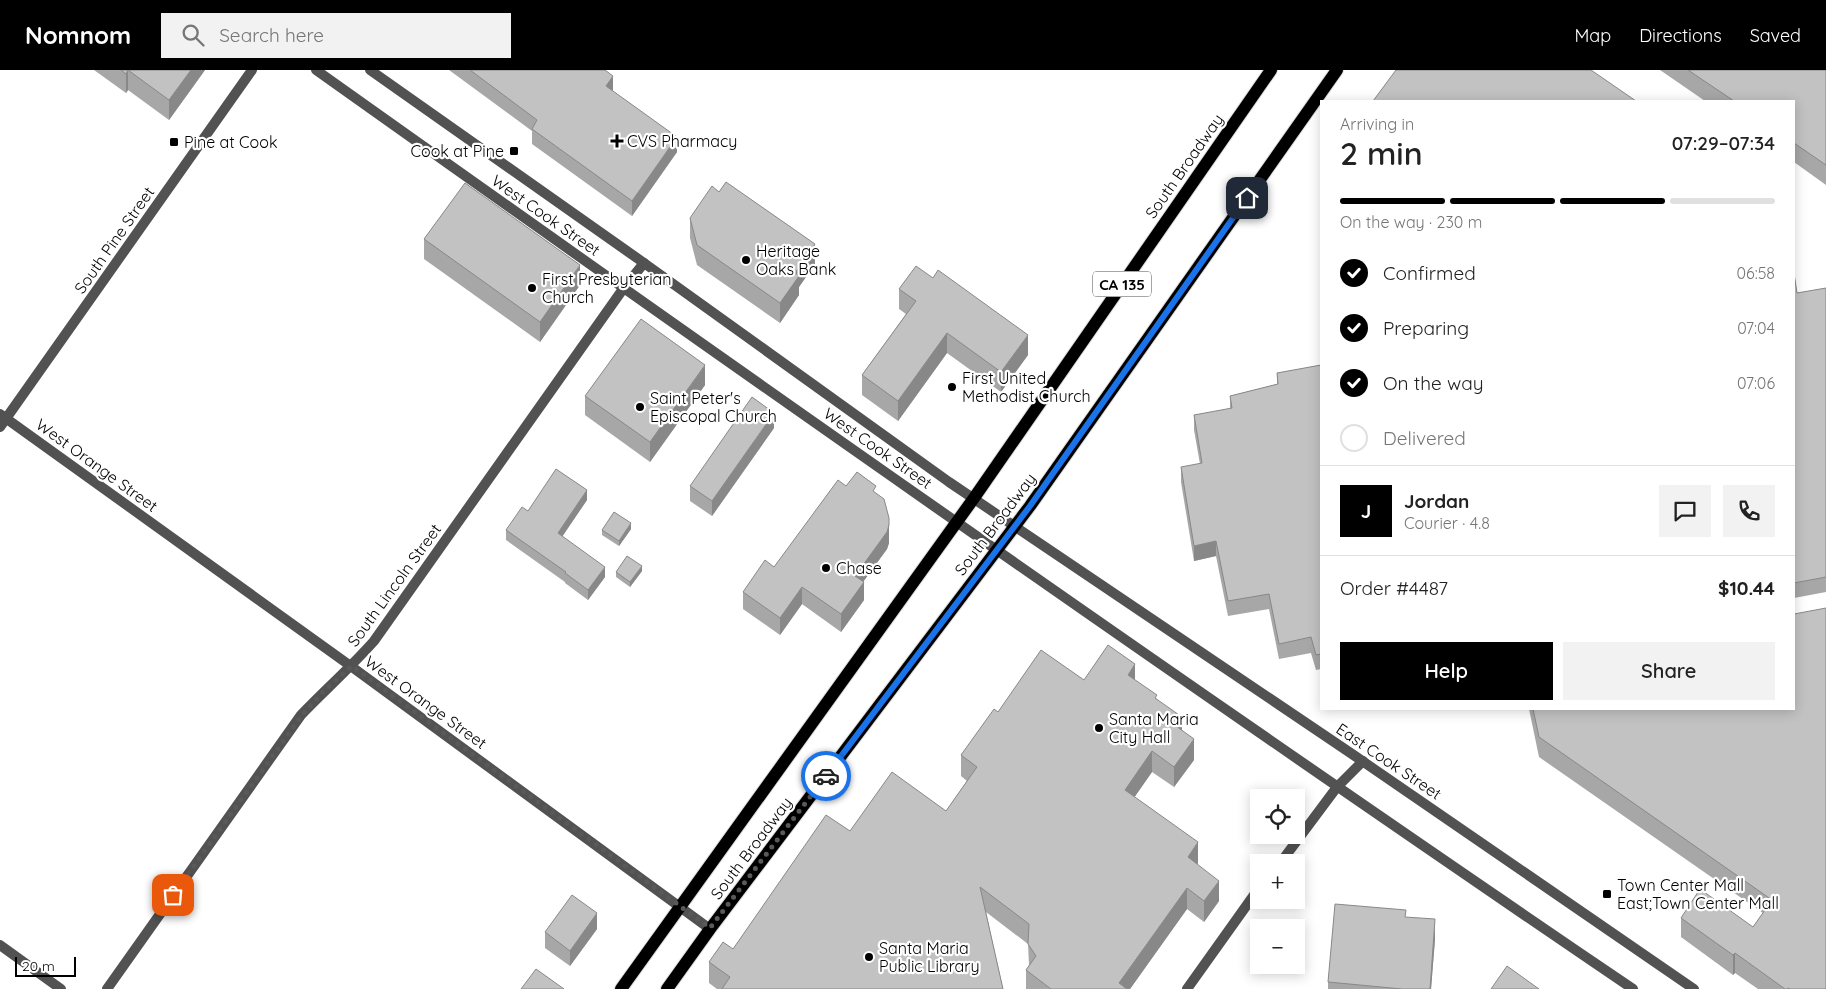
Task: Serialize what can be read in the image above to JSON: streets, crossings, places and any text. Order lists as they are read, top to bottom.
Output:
{
  "streets": {
    "main road": ["South Broadway", "CA 135"],
    "street": [
      "West Cook Street",
      "South Pine Street",
      "West Orange Street",
      "South Lincoln Street",
      "East Cook Street"
    ]
  },
  "crossings": [
    ["South Broadway", "West Cook Street"],
    ["South Broadway", "West Orange Street"],
    ["South Broadway", "East Cook Street"],
    ["West Cook Street", "South Lincoln Street"],
    ["West Cook Street", "East Cook Street"],
    ["South Pine Street", "West Orange Street"],
    ["West Orange Street", "South Lincoln Street"]
  ],
  "places": {
    "health": ["CVS Pharmacy"],
    "transit": ["Pine at Cook", "Cook at Pine", "Town Center Mall East;Town Center Mall"],
    "other": [
      "Heritage Oaks Bank",
      "First Presbyterian Church",
      "First United Methodist Church",
      "Saint Peter's Episcopal Church",
      "Chase",
      "Santa Maria City Hall",
      "Santa Maria Public Library"
    ]
  },
  "scale_bar": "20 m",
  "page": {
    "header": "Nomnom",
    "search": "Search here",
    "nav": ["Map", "Directions", "Saved"],
    "heading": ["2 min", "Arriving in", "07:29–07:34"],
    "panel": [
      "Jordan",
      "Courier · 4.8",
      "Order #4487",
      "$10.44"
    ],
    "bar": "On the way · 230 m",
    "list": [
      ["Confirmed", "06:58"],
      ["Preparing", "07:04"],
      ["On the way", "07:06"],
      "Delivered"
    ],
    "round": "J",
    "buttons": ["Help", "Share"],
    "map_buttons": ["+", "−"],
    "scale": "20 m"
  }
}
